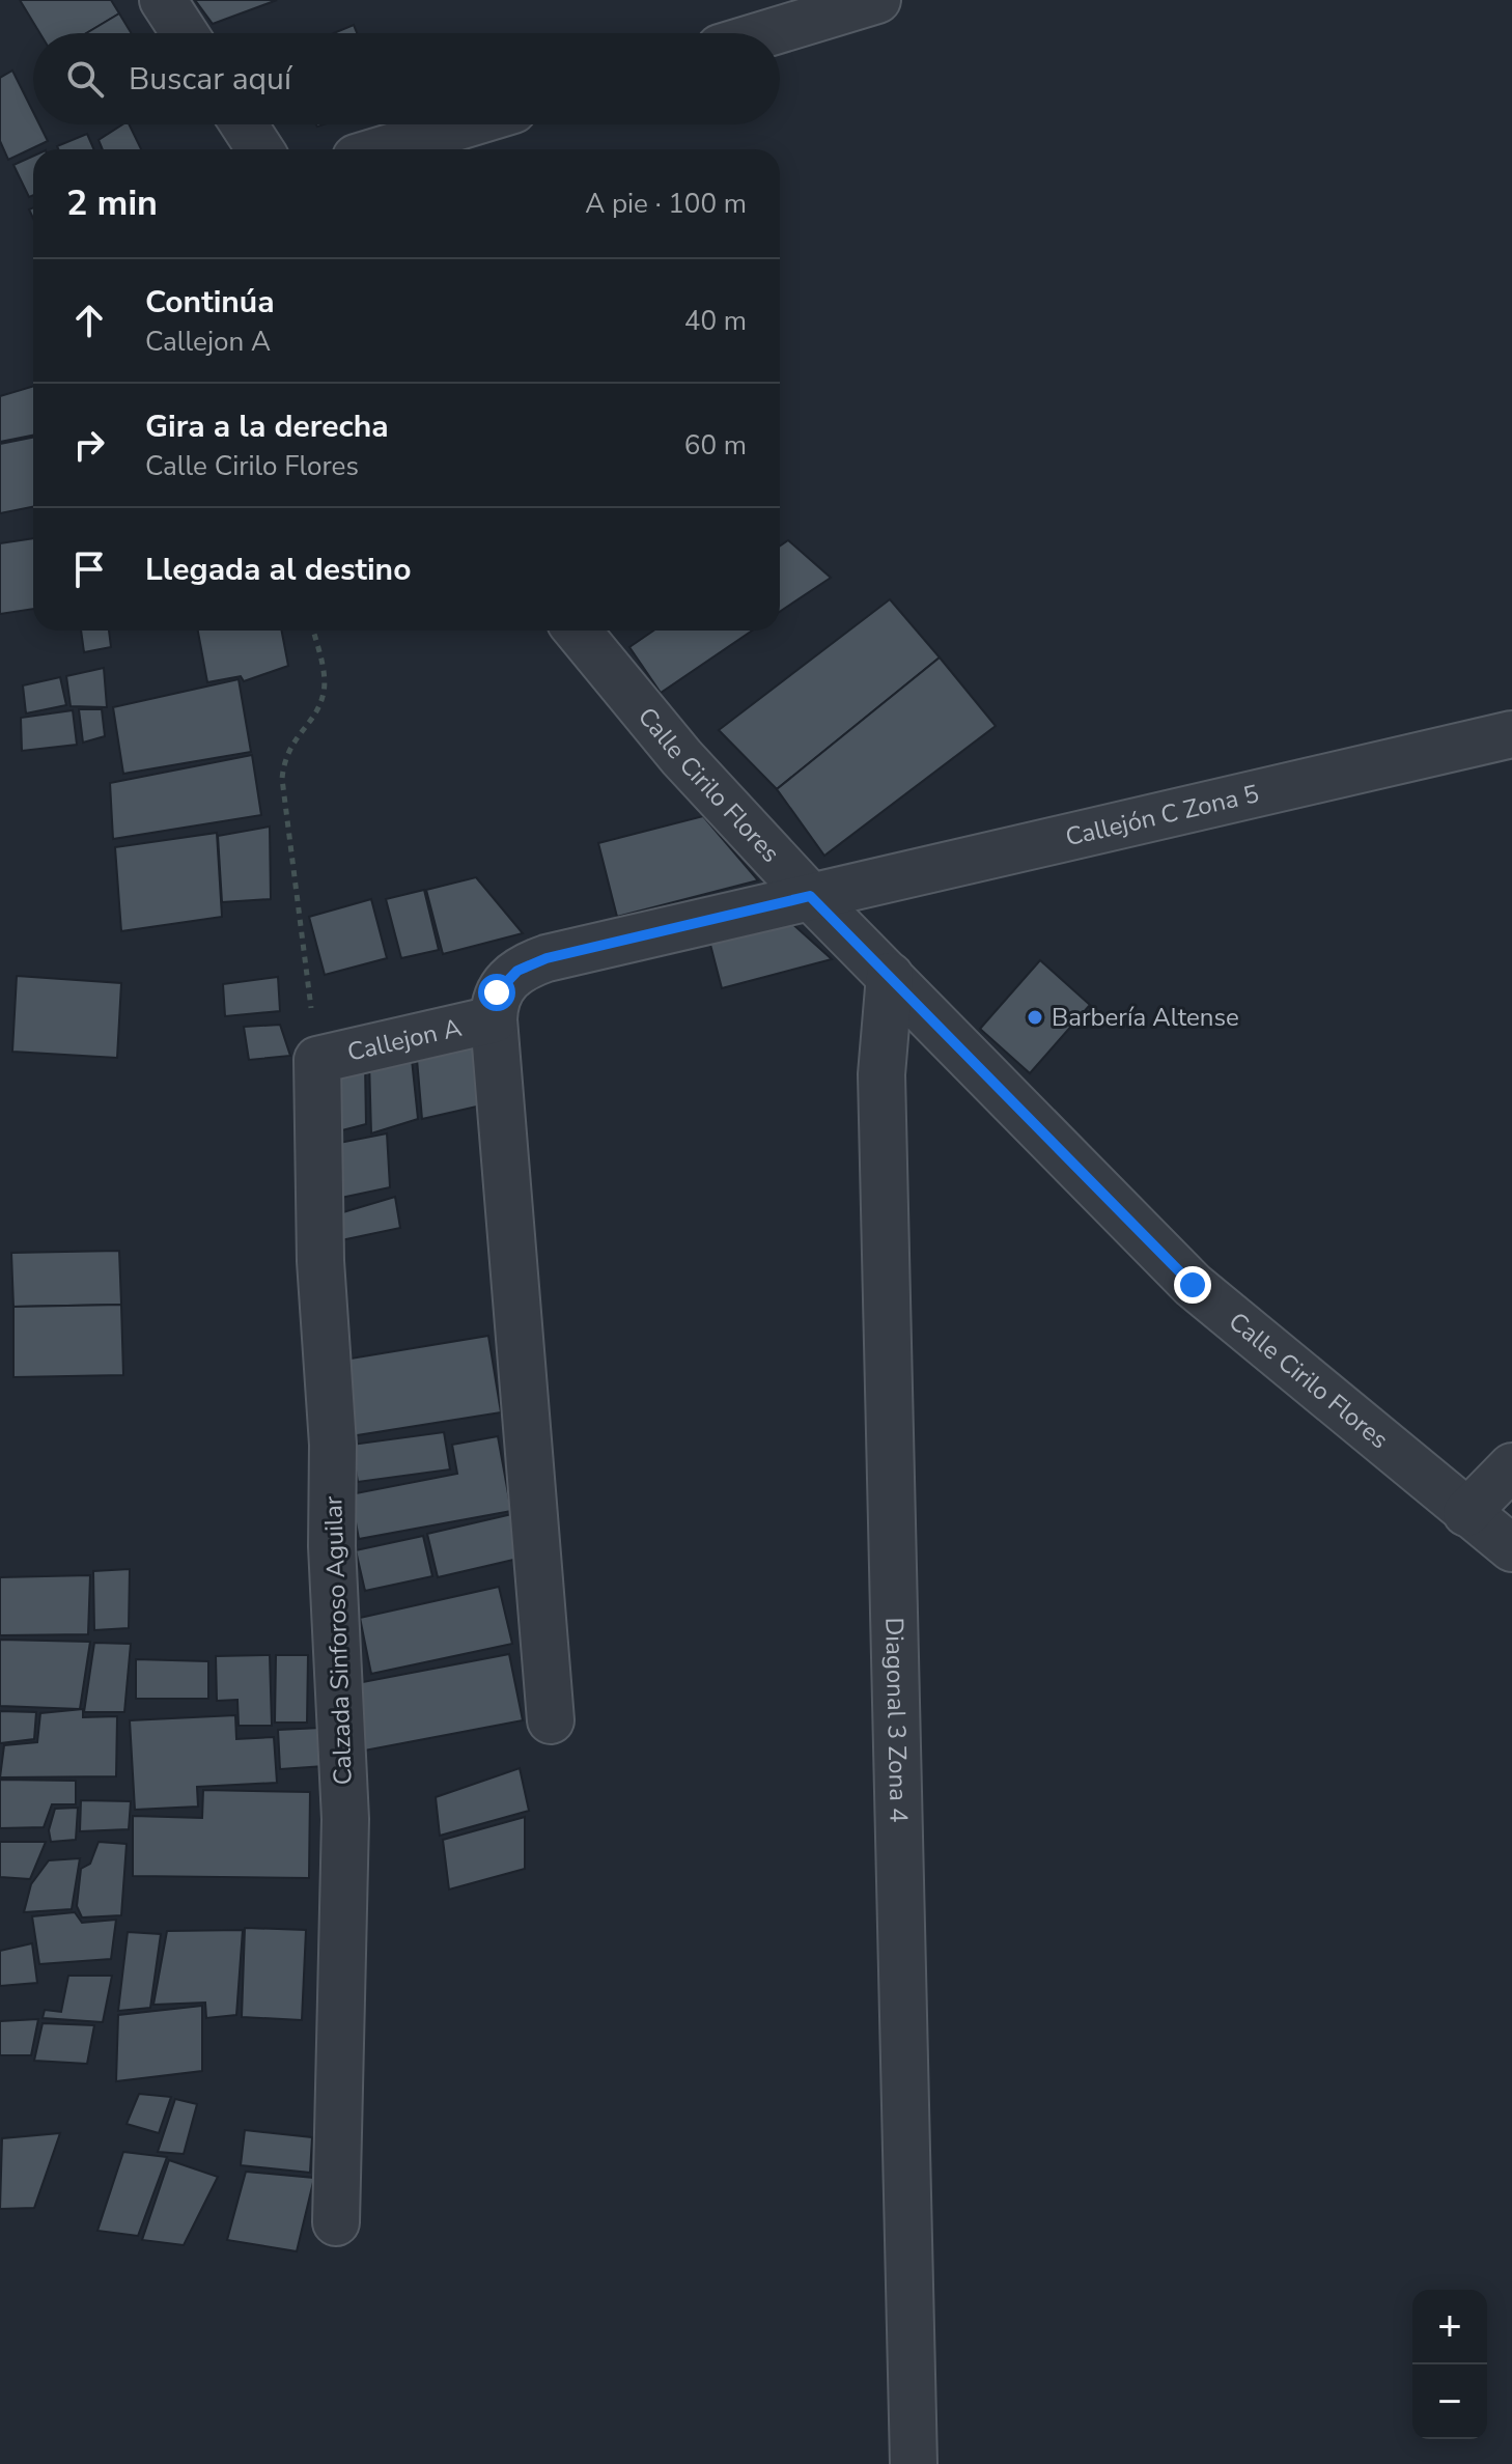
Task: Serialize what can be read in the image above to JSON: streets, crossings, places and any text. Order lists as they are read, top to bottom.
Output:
{
  "streets": {
    "street": [
      "Calle Cirilo Flores",
      "Callejón C Zona 5",
      "Callejon A",
      "Calzada Sinforoso Aguilar",
      "Diagonal 3 Zona 4"
    ]
  },
  "crossings": [
    ["Calle Cirilo Flores", "Callejón C Zona 5"],
    ["Calle Cirilo Flores", "Callejon A"],
    ["Calle Cirilo Flores", "Diagonal 3 Zona 4"],
    ["Callejón C Zona 5", "Callejon A"],
    ["Callejon A", "Calzada Sinforoso Aguilar"]
  ],
  "places": ["Barbería Altense"],
  "page": {
    "search": "Buscar aquí",
    "heading": ["2 min", "A pie · 100 m"],
    "list": [
      ["Continúa", "Callejon A", "40 m"],
      ["Gira a la derecha", "Calle Cirilo Flores", "60 m"],
      "Llegada al destino"
    ],
    "map_buttons": ["+", "−"]
  }
}
